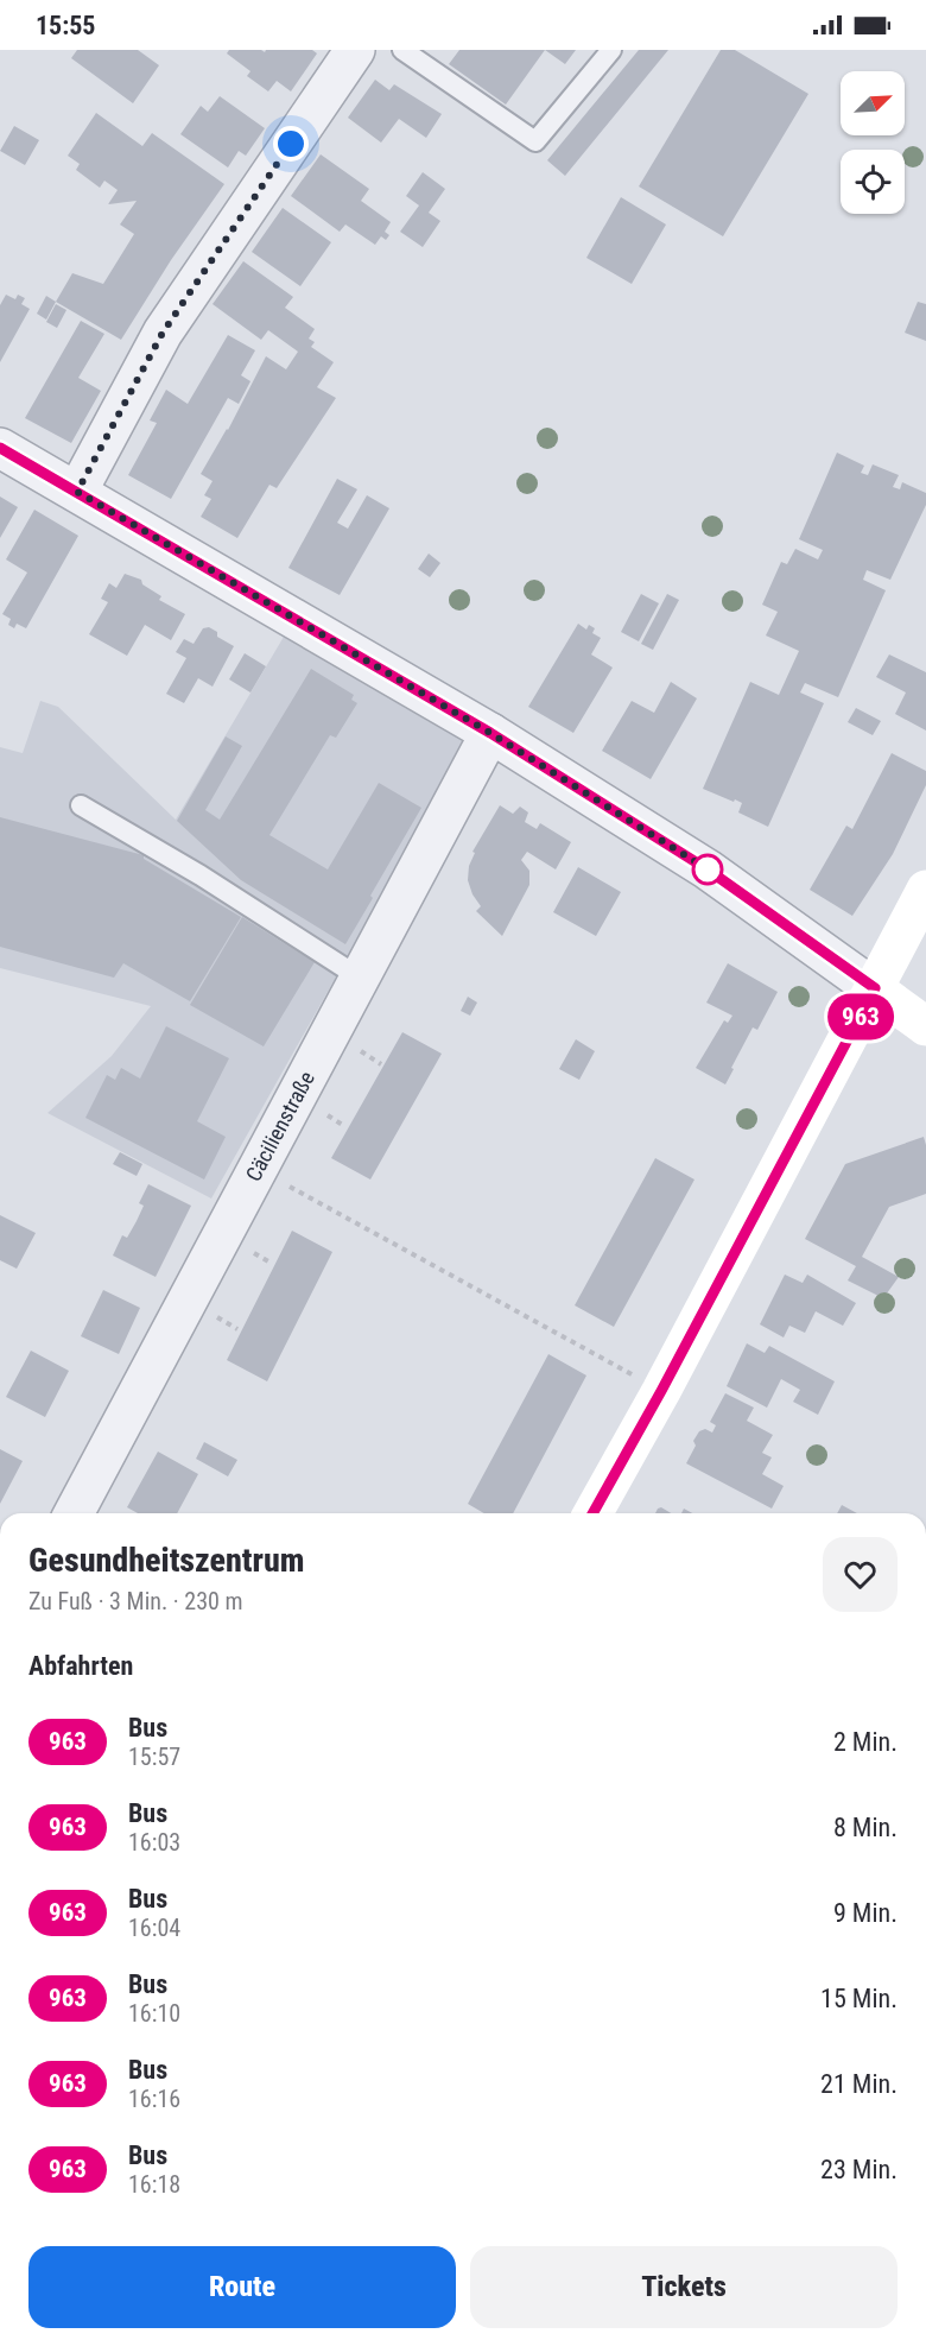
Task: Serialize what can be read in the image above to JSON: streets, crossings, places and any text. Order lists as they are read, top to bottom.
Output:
{
  "streets": {
    "street": ["Cäcilienstraße"]
  },
  "lines": ["bus line 963"],
  "north": "top right",
  "page": {
    "status": "15:55",
    "on_map": "963",
    "heading": [
      ["Gesundheitszentrum", "Zu Fuß · 3 Min. · 230 m"],
      "Abfahrten"
    ],
    "list": [
      {
        "mark": "963",
        "name": "Bus",
        "note": "15:57",
        "value": "2 Min."
      },
      {
        "mark": "963",
        "name": "Bus",
        "note": "16:03",
        "value": "8 Min."
      },
      {
        "mark": "963",
        "name": "Bus",
        "note": "16:04",
        "value": "9 Min."
      },
      {
        "mark": "963",
        "name": "Bus",
        "note": "16:10",
        "value": "15 Min."
      },
      {
        "mark": "963",
        "name": "Bus",
        "note": "16:16",
        "value": "21 Min."
      },
      {
        "mark": "963",
        "name": "Bus",
        "note": "16:18",
        "value": "23 Min."
      }
    ],
    "buttons": ["Route", "Tickets"]
  }
}
